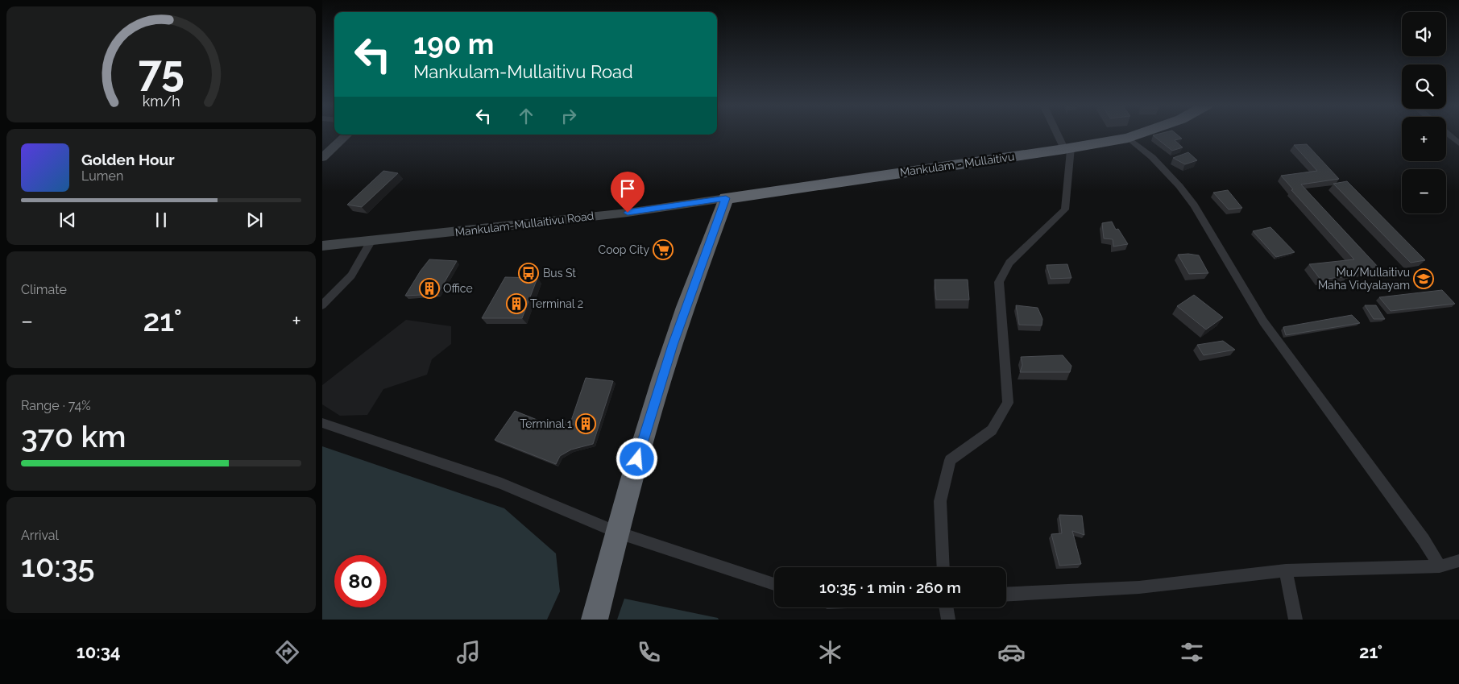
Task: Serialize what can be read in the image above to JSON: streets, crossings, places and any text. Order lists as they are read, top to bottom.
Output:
{
  "streets": {
    "highway": ["Mankulam - Mullaitivu"],
    "street": ["Mankulam-Mullaitivu Road"]
  },
  "crossings": [
    ["Mankulam - Mullaitivu", "Mankulam-Mullaitivu Road"]
  ],
  "places": {
    "supermarket": ["Coop City"],
    "bus stop": ["Bus St"],
    "school or university": ["Mu/Mullaitivu Maha Vidyalayam"],
    "building": ["Office", "Terminal 2", "Terminal 1"]
  },
  "page": {
    "map_buttons": ["+", "−"],
    "turn": ["190 m", "Mankulam-Mullaitivu Road"],
    "song": ["Golden Hour", "Lumen"],
    "tile": [
      "Climate",
      ["Range · 74%", "370 km"],
      ["Arrival", "10:35"]
    ],
    "heat": ["−", "21°", "+"],
    "limit": "80",
    "trip": "10:35 · 1 min · 260 m",
    "tabs": ["10:34", "21°"],
    "gauge": ["75", "km/h"]
  }
}
